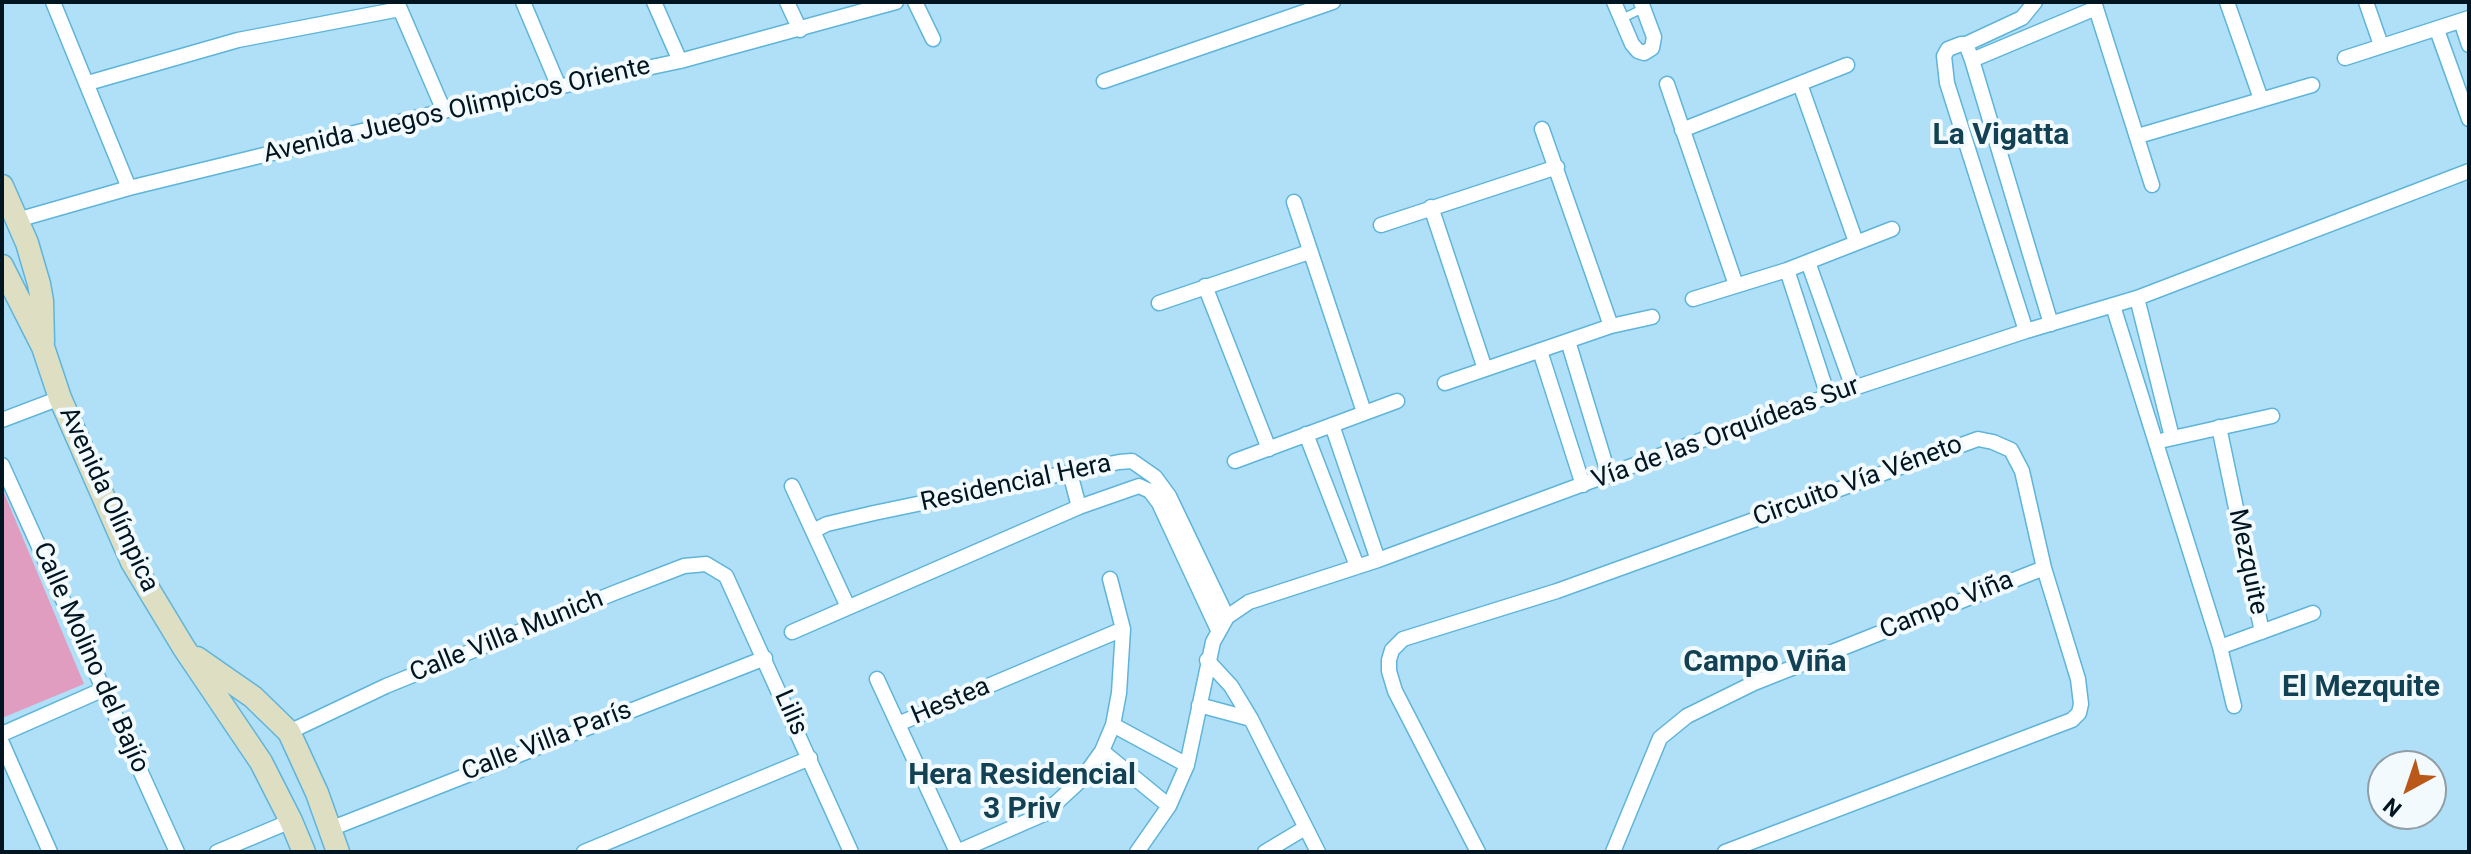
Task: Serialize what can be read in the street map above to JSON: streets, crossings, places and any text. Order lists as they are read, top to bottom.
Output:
{
  "streets": {
    "street": [
      "Avenida Juegos Olimpicos Oriente",
      "Vía de las Orquídeas Sur",
      "Circuito Vía Véneto",
      "Residencial Hera",
      "Avenida Olímpica",
      "Mezquite",
      "Campo Viña",
      "Calle Villa Munich",
      "Calle Molino del Bajío",
      "Hestea",
      "Lilis",
      "Calle Villa París"
    ]
  },
  "crossings": [
    ["Avenida Juegos Olimpicos Oriente", "Avenida Olímpica"],
    ["Vía de las Orquídeas Sur", "Residencial Hera"],
    ["Vía de las Orquídeas Sur", "Mezquite"],
    ["Circuito Vía Véneto", "Campo Viña"],
    ["Avenida Olímpica", "Calle Villa Munich"],
    ["Avenida Olímpica", "Calle Villa París"],
    ["Calle Villa Munich", "Lilis"],
    ["Lilis", "Calle Villa París"]
  ],
  "districts": [
    "La Vigatta",
    "Campo Viña",
    "El Mezquite",
    "Hera Residencial 3 Priv"
  ],
  "north": "bottom left"
}
